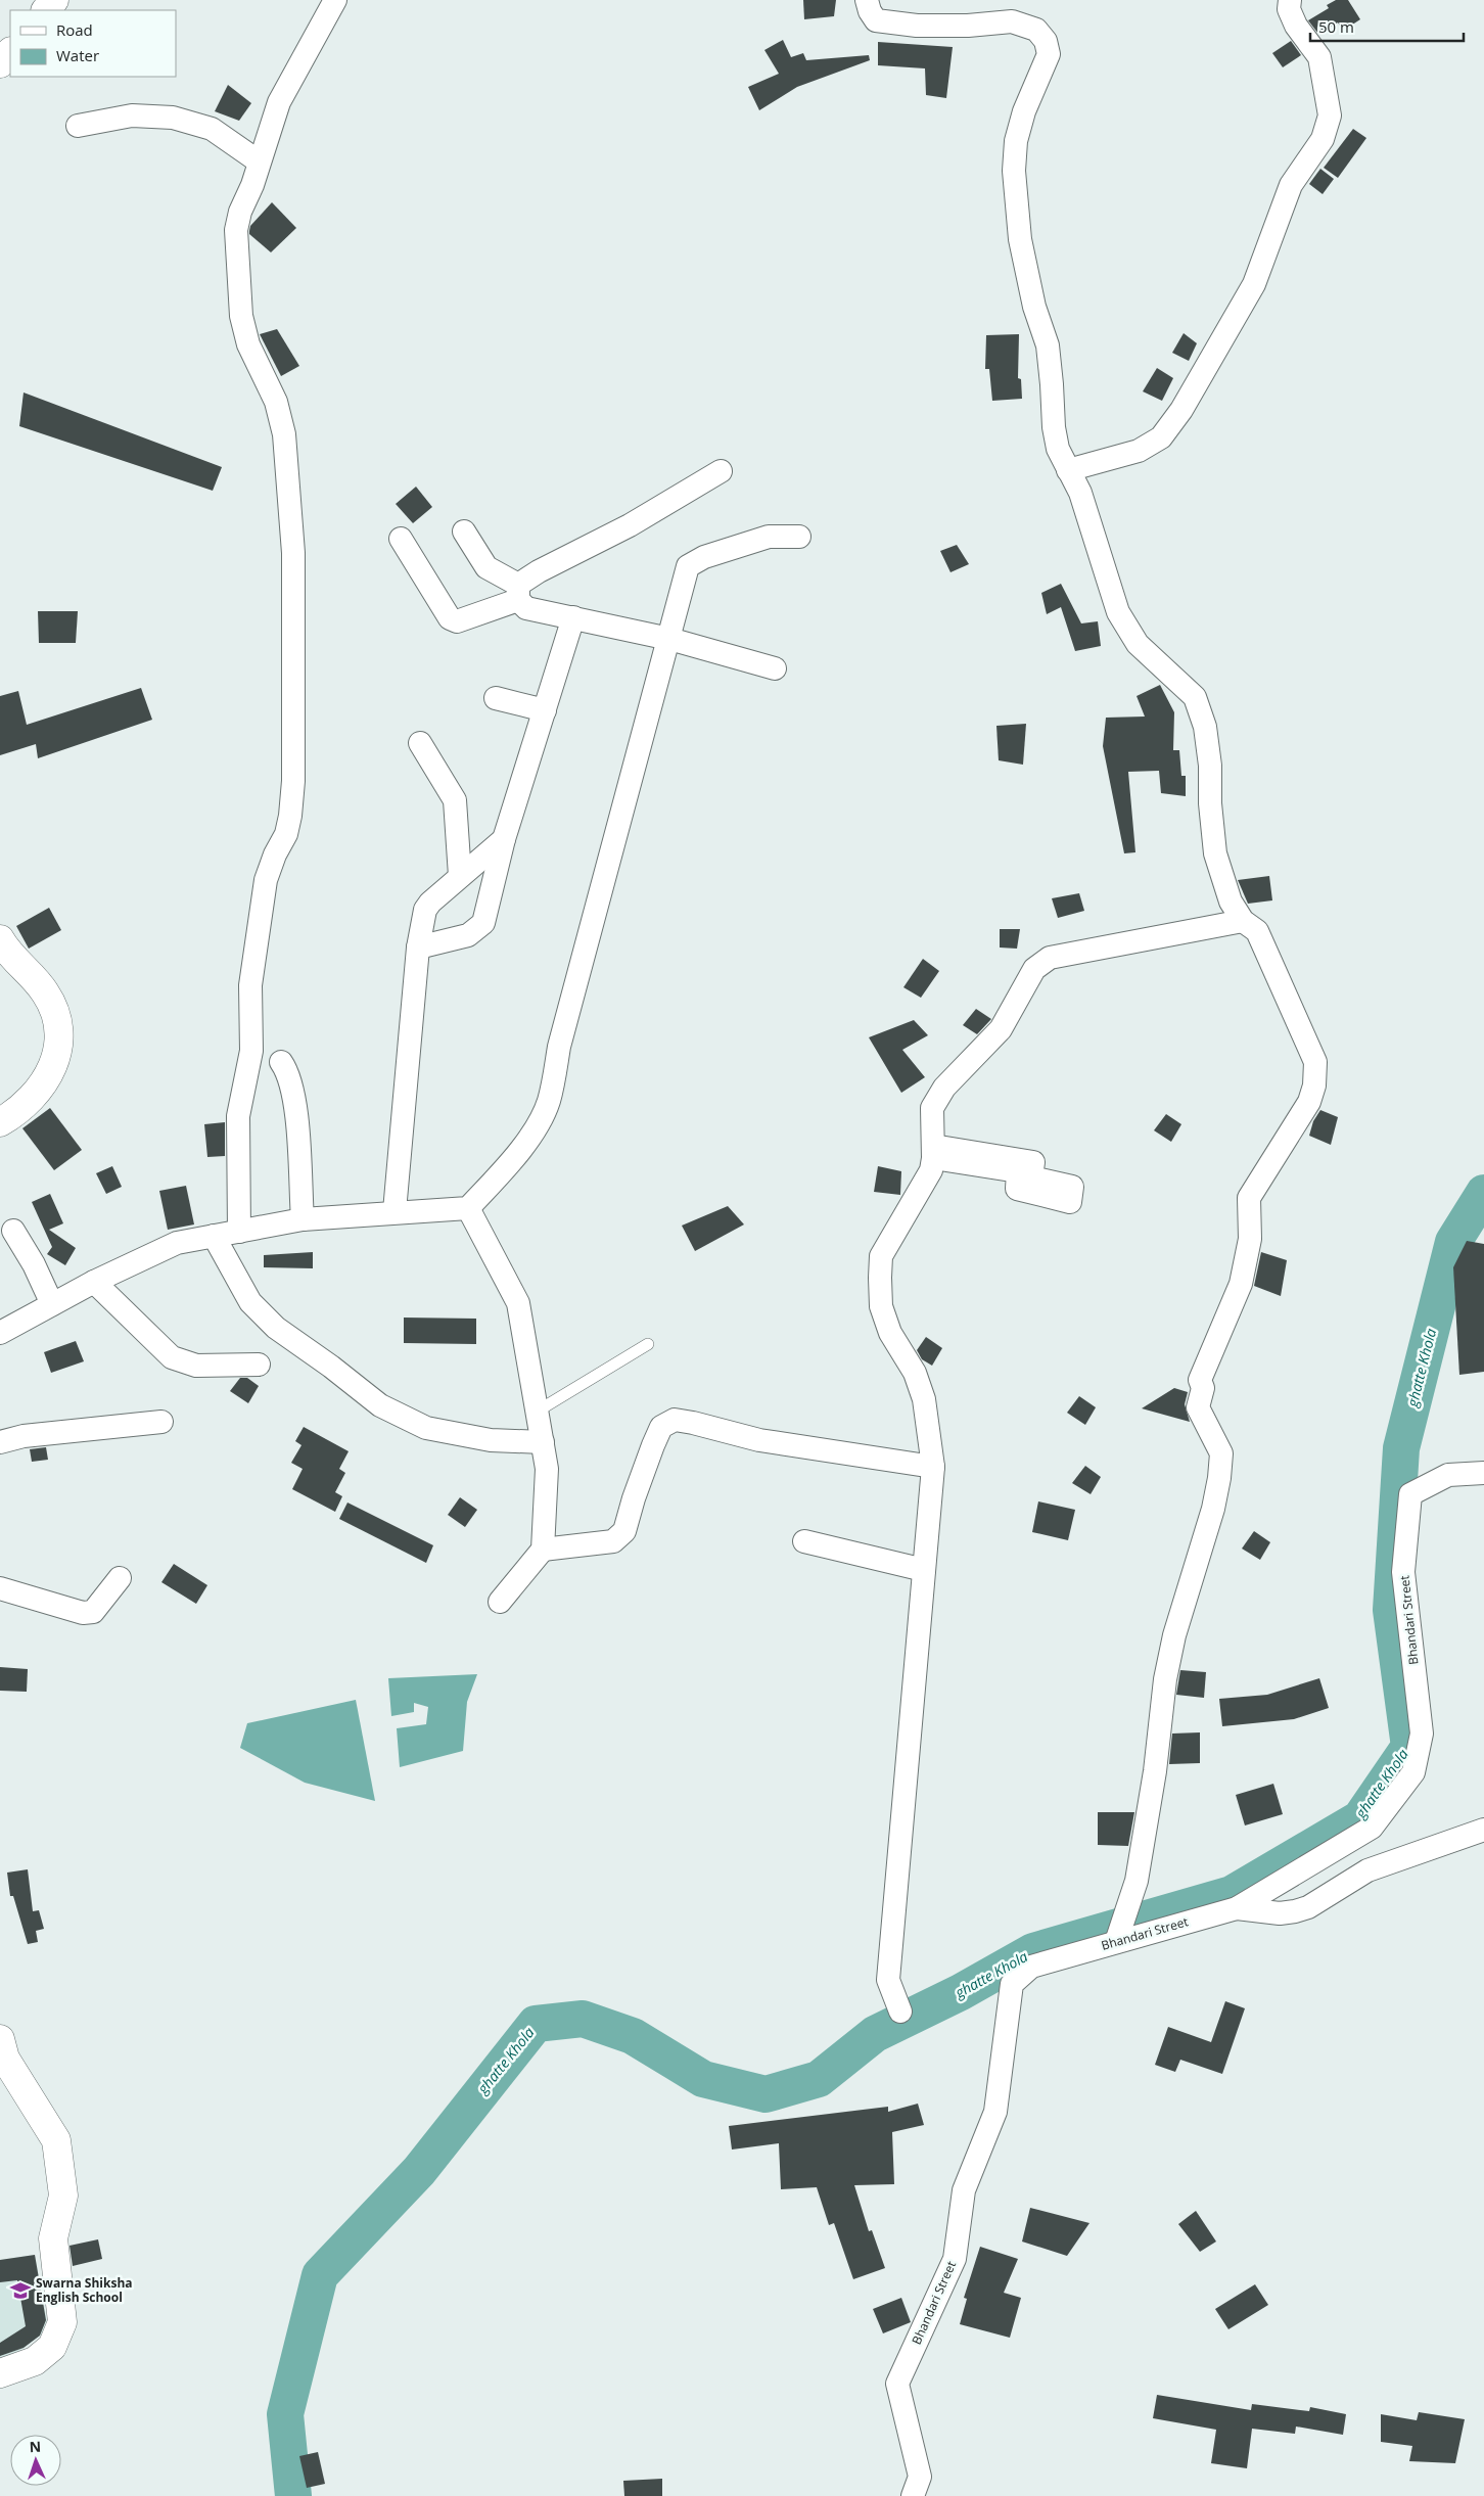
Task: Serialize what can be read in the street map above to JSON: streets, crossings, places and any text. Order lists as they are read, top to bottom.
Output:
{
  "streets": {
    "street": ["Bhandari Street"]
  },
  "water": ["ghatte Khola"],
  "places": {
    "school or university": ["Swarna Shiksha English School"]
  },
  "legend": ["Road", "Water"],
  "scale_bar": "50 m",
  "north": "top"
}
